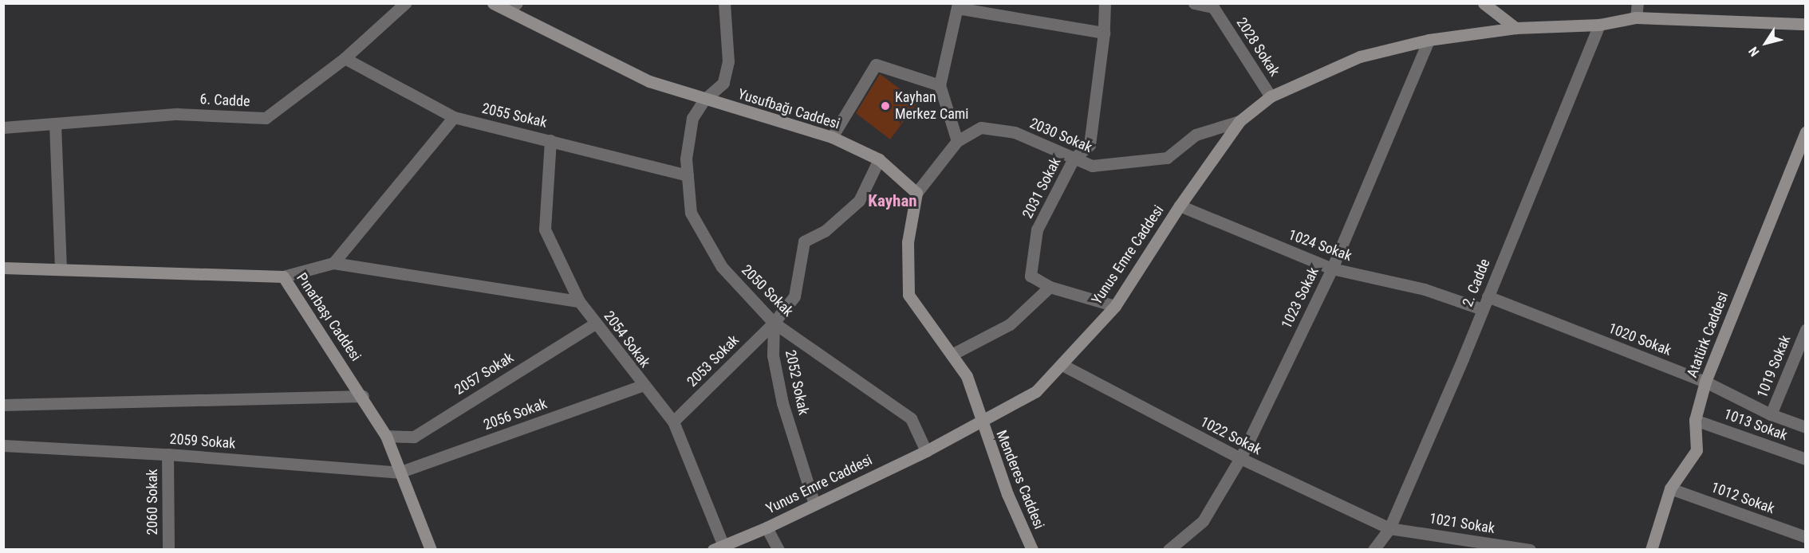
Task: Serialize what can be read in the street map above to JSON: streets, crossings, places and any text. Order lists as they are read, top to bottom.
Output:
{
  "streets": {
    "street": [
      "2028 Sokak",
      "6. Cadde",
      "Yusufbağı Caddesi",
      "2055 Sokak",
      "2030 Sokak",
      "2031 Sokak",
      "1024 Sokak",
      "Yunus Emre Caddesi",
      "2. Cadde",
      "2050 Sokak",
      "1023 Sokak",
      "Pınarbaşı Caddesi",
      "Atatürk Caddesi",
      "2054 Sokak",
      "1020 Sokak",
      "2053 Sokak",
      "1019 Sokak",
      "2057 Sokak",
      "2052 Sokak",
      "2056 Sokak",
      "1013 Sokak",
      "1022 Sokak",
      "2059 Sokak",
      "Menderes Caddesi",
      "1012 Sokak",
      "2060 Sokak",
      "1021 Sokak"
    ]
  },
  "crossings": [
    ["2028 Sokak", "Yunus Emre Caddesi"],
    ["6. Cadde", "2055 Sokak"],
    ["Yusufbağı Caddesi", "2030 Sokak"],
    ["Yusufbağı Caddesi", "2050 Sokak"],
    ["2055 Sokak", "2050 Sokak"],
    ["2055 Sokak", "2054 Sokak"],
    ["2030 Sokak", "2031 Sokak"],
    ["2030 Sokak", "Yunus Emre Caddesi"],
    ["2031 Sokak", "Yunus Emre Caddesi"],
    ["1024 Sokak", "Yunus Emre Caddesi"],
    ["1024 Sokak", "2. Cadde"],
    ["1024 Sokak", "1023 Sokak"],
    ["Yunus Emre Caddesi", "2. Cadde"],
    ["Yunus Emre Caddesi", "2050 Sokak"],
    ["Yunus Emre Caddesi", "1023 Sokak"],
    ["Yunus Emre Caddesi", "2054 Sokak"],
    ["Yunus Emre Caddesi", "2052 Sokak"],
    ["Yunus Emre Caddesi", "1022 Sokak"],
    ["Yunus Emre Caddesi", "Menderes Caddesi"],
    ["2. Cadde", "1020 Sokak"],
    ["2. Cadde", "1022 Sokak"],
    ["2. Cadde", "1021 Sokak"],
    ["2050 Sokak", "2053 Sokak"],
    ["2050 Sokak", "2052 Sokak"],
    ["1023 Sokak", "1022 Sokak"],
    ["Pınarbaşı Caddesi", "2057 Sokak"],
    ["Pınarbaşı Caddesi", "2056 Sokak"],
    ["Pınarbaşı Caddesi", "2059 Sokak"],
    ["Atatürk Caddesi", "1020 Sokak"],
    ["Atatürk Caddesi", "1013 Sokak"],
    ["Atatürk Caddesi", "1012 Sokak"],
    ["2054 Sokak", "2053 Sokak"],
    ["2054 Sokak", "2057 Sokak"],
    ["2054 Sokak", "2056 Sokak"],
    ["1020 Sokak", "1019 Sokak"],
    ["2053 Sokak", "2052 Sokak"],
    ["2056 Sokak", "2059 Sokak"],
    ["1022 Sokak", "1021 Sokak"],
    ["2059 Sokak", "2060 Sokak"]
  ],
  "districts": ["Kayhan"],
  "places": ["Kayhan Merkez Cami"],
  "north": "bottom left"
}
